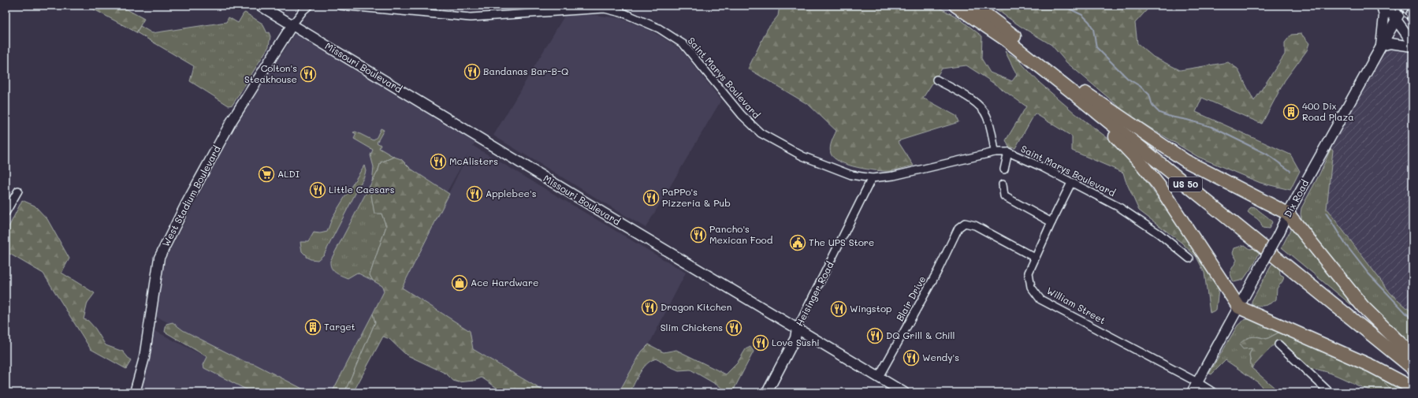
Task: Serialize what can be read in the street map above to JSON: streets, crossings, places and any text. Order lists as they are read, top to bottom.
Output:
{
  "streets": {
    "highway": ["US 50"],
    "main road": [
      "Missouri Boulevard",
      "West Stadium Boulevard",
      "Dix Road",
      "Heisinger Road"
    ],
    "street": ["Saint Marys Boulevard", "Blair Drive", "William Street"]
  },
  "crossings": [
    ["Missouri Boulevard", "West Stadium Boulevard"],
    ["Missouri Boulevard", "Heisinger Road"],
    ["Missouri Boulevard", "Blair Drive"],
    ["Saint Marys Boulevard", "Heisinger Road"],
    ["Saint Marys Boulevard", "William Street"],
    ["Dix Road", "William Street"],
    ["Blair Drive", "William Street"]
  ],
  "places": {
    "restaurant": [
      "Bandanas Bar-B-Q",
      "Colton's Steakhouse",
      "McAlisters",
      "Little Caesars",
      "Applebee's",
      "PaPPo's Pizzeria & Pub",
      "Pancho's Mexican Food",
      "Dragon Kitchen",
      "Wingstop",
      "Slim Chickens",
      "DQ Grill & Chill",
      "Love Sushi",
      "Wendy's"
    ],
    "building": ["400 Dix Road Plaza", "Target"],
    "supermarket": ["ALDI"],
    "public building": ["The UPS Store"],
    "shop": ["Ace Hardware"]
  }
}
